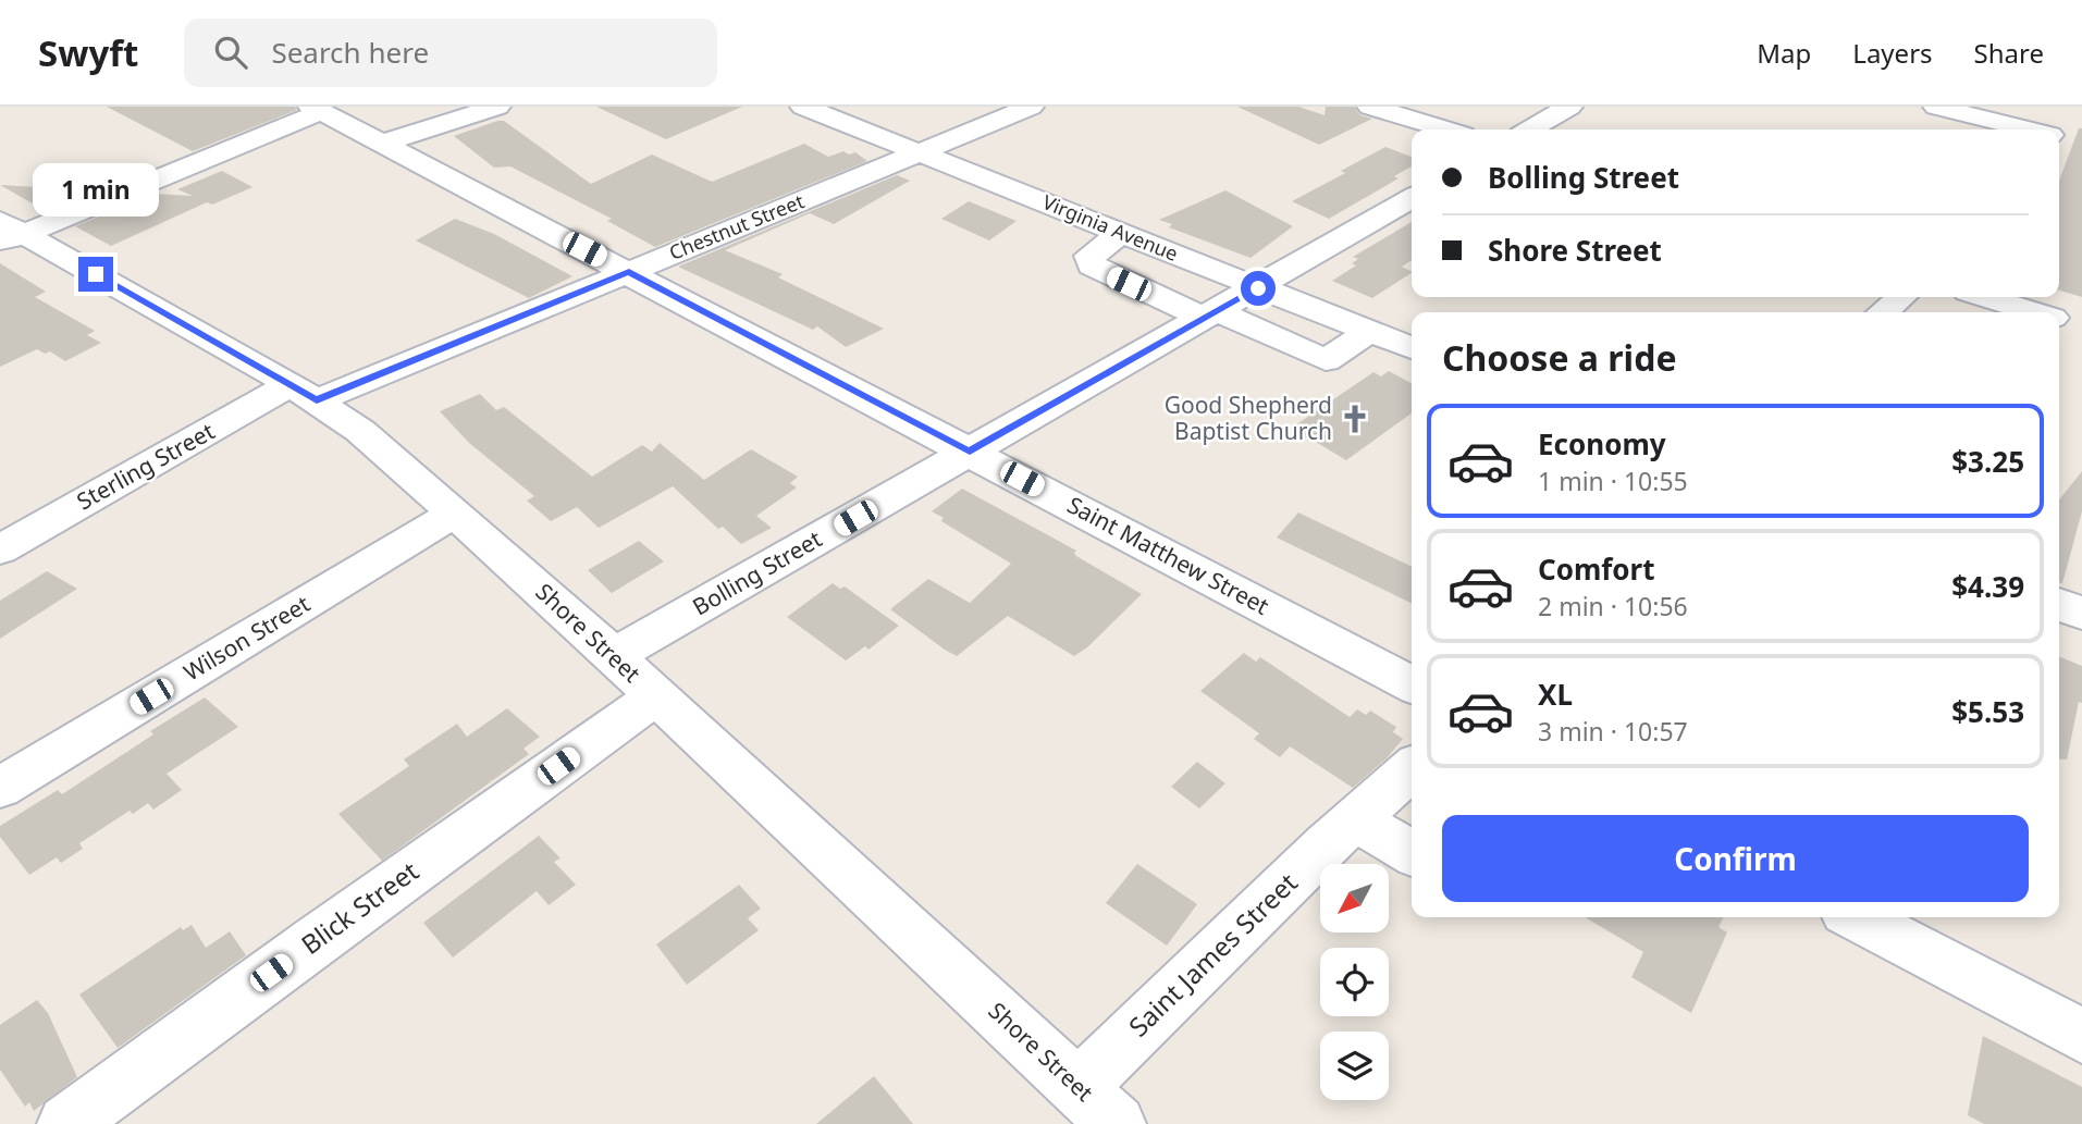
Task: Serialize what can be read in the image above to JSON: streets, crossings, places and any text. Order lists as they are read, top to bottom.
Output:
{
  "streets": {
    "street": [
      "Chestnut Street",
      "Virginia Avenue",
      "Sterling Street",
      "Saint Matthew Street",
      "Bolling Street",
      "Shore Street",
      "Wilson Street",
      "Blick Street",
      "Saint James Street"
    ]
  },
  "crossings": [
    ["Chestnut Street", "Virginia Avenue"],
    ["Chestnut Street", "Sterling Street"],
    ["Chestnut Street", "Saint Matthew Street"],
    ["Chestnut Street", "Shore Street"],
    ["Virginia Avenue", "Bolling Street"],
    ["Sterling Street", "Shore Street"],
    ["Saint Matthew Street", "Bolling Street"],
    ["Bolling Street", "Shore Street"],
    ["Shore Street", "Wilson Street"],
    ["Shore Street", "Blick Street"],
    ["Shore Street", "Saint James Street"]
  ],
  "places": {
    "church": ["Good Shepherd Baptist Church"]
  },
  "north": "bottom left",
  "page": {
    "header": "Swyft",
    "search": "Search here",
    "nav": ["Map", "Layers", "Share"],
    "banner": ["Bolling Street", "Shore Street"],
    "bubble": "1 min",
    "heading": "Choose a ride",
    "list": [
      {
        "name": "Economy",
        "note": "1 min · 10:55",
        "value": "$3.25"
      },
      {
        "name": "Comfort",
        "note": "2 min · 10:56",
        "value": "$4.39"
      },
      {
        "name": "XL",
        "note": "3 min · 10:57",
        "value": "$5.53"
      }
    ],
    "buttons": "Confirm"
  }
}
